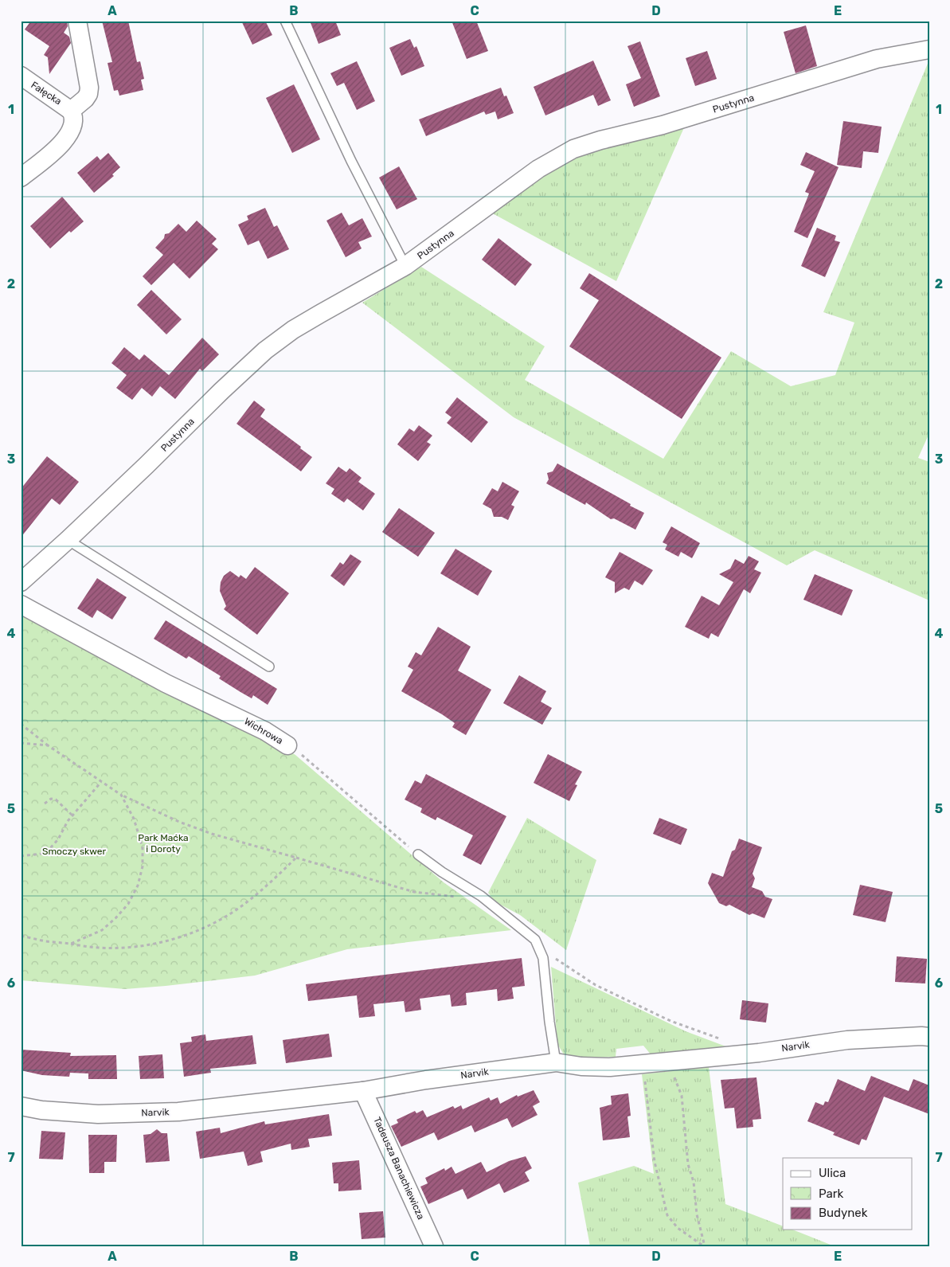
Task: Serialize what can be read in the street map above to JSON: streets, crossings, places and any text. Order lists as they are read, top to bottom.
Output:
{
  "streets": {
    "street": [
      "Fałęcka",
      "Pustynna",
      "Wichrowa",
      "Narvik",
      "Tadeusza Banachiewicza"
    ]
  },
  "crossings": [
    ["Narvik", "Tadeusza Banachiewicza"]
  ],
  "parks": ["Park Maćka i Doroty", "Smoczy skwer"],
  "legend": ["Ulica", "Park", "Budynek"],
  "grid": {
    "columns": [
      "A",
      "B",
      "C",
      "D",
      "E"
    ],
    "rows": [
      "1",
      "2",
      "3",
      "4",
      "5",
      "6",
      "7"
    ]
  }
}
